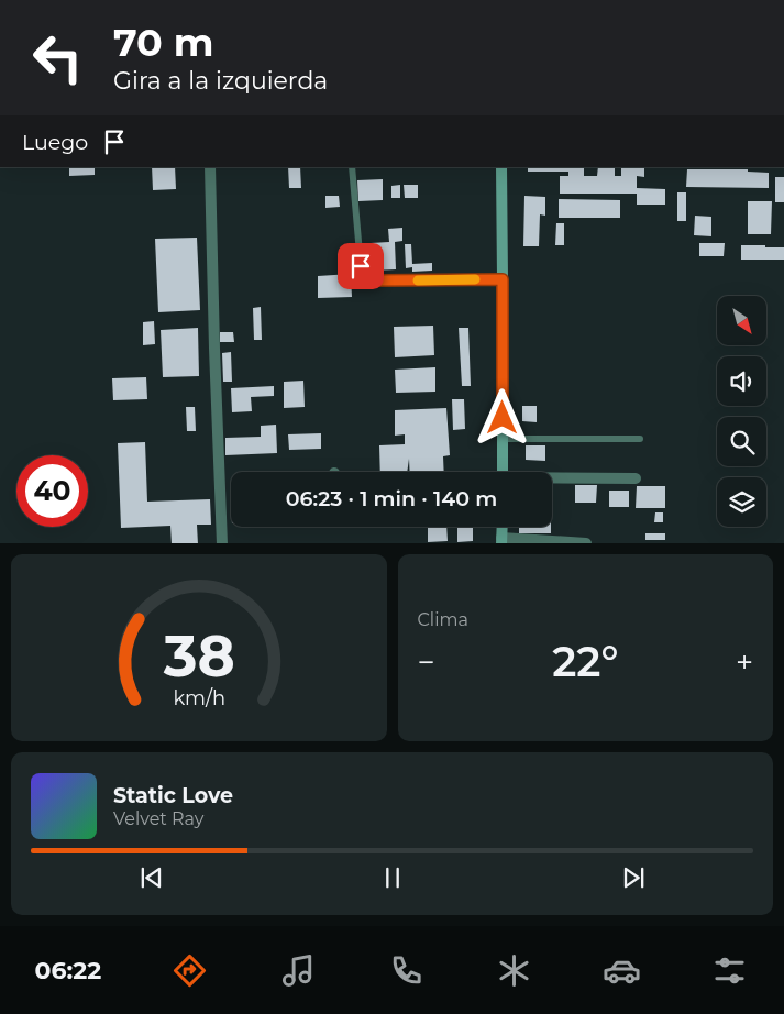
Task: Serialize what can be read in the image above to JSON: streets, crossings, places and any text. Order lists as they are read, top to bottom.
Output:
{
  "north": "bottom right",
  "page": {
    "turn": ["70 m", "Gira a la izquierda"],
    "then": "Luego",
    "limit": "40",
    "trip": "06:23 · 1 min · 140 m",
    "tile": "Clima",
    "heat": ["−", "22°", "+"],
    "song": ["Static Love", "Velvet Ray"],
    "tabs": "06:22",
    "gauge": ["38", "km/h"]
  }
}
